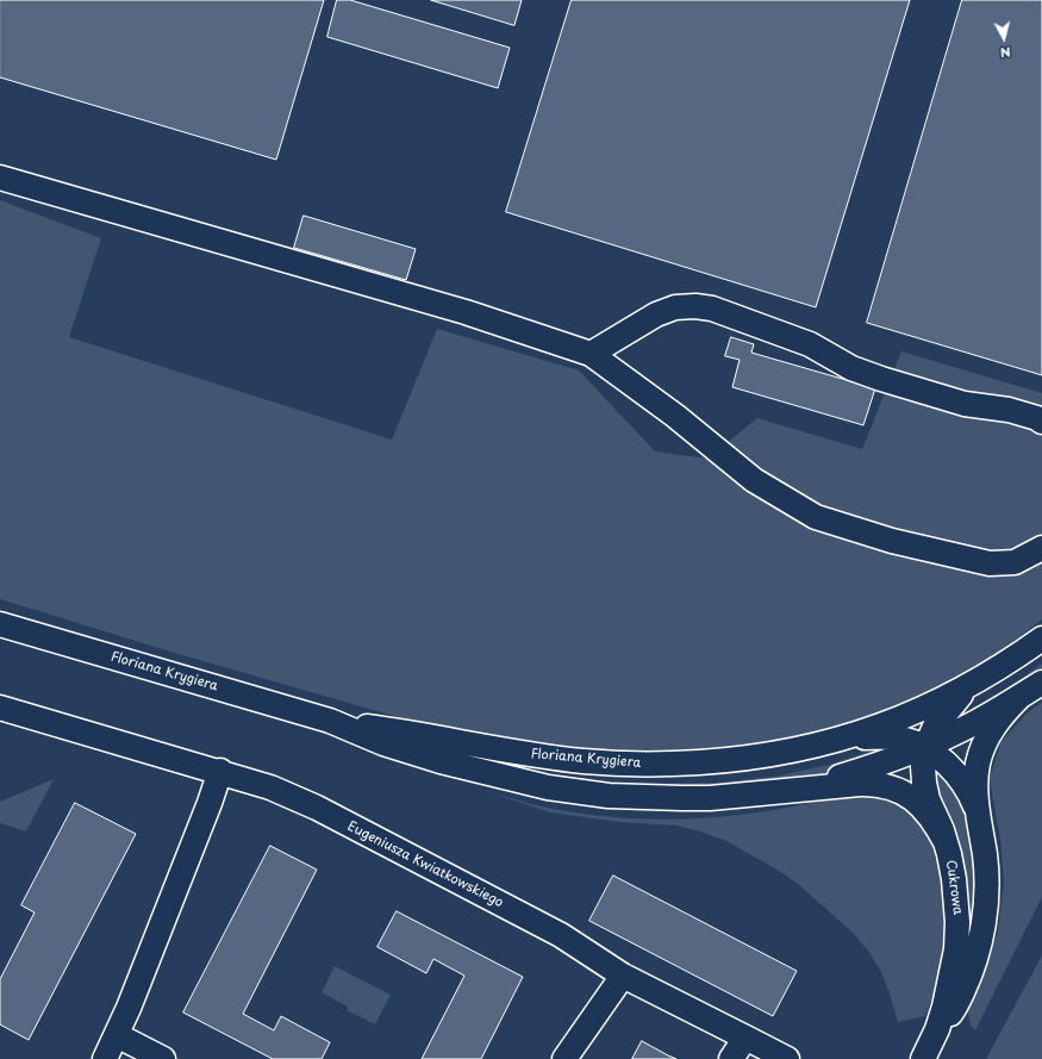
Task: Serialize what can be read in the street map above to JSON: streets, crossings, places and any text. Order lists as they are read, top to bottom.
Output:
{
  "streets": {
    "street": ["Floriana Krygiera", "Eugeniusza Kwiatkowskiego", "Cukrowa"]
  },
  "crossings": [
    ["Floriana Krygiera", "Cukrowa"]
  ],
  "north": "bottom"
}
